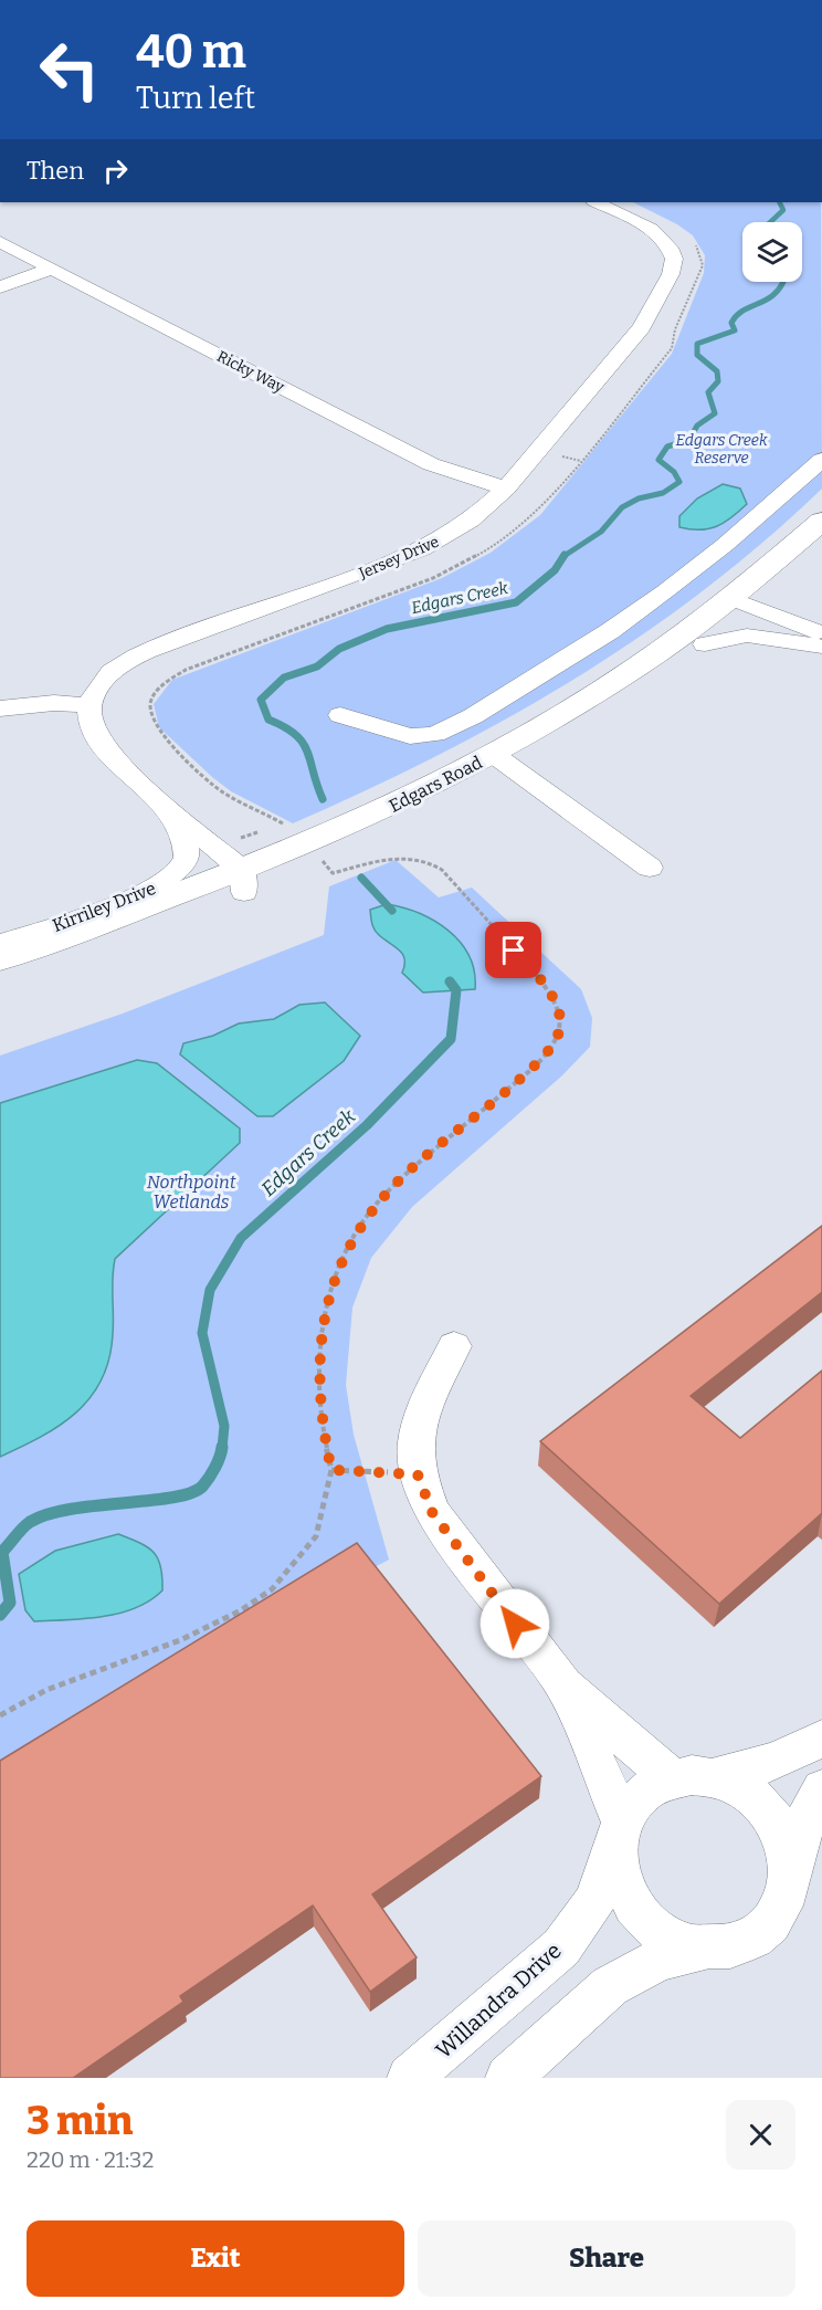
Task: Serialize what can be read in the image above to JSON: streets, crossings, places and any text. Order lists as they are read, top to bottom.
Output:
{
  "streets": {
    "main road": ["Edgars Road"],
    "street": [
      "Ricky Way",
      "Jersey Drive",
      "Kirriley Drive",
      "Willandra Drive"
    ]
  },
  "crossings": [
    ["Ricky Way", "Jersey Drive"],
    ["Jersey Drive", "Kirriley Drive"],
    ["Edgars Road", "Kirriley Drive"]
  ],
  "water": ["Edgars Creek"],
  "parks": ["Edgars Creek Reserve", "Northpoint Wetlands"],
  "page": {
    "turn": ["40 m", "Turn left"],
    "then": "Then",
    "heading": ["3 min", "220 m · 21:32"],
    "buttons": ["Exit", "Share"]
  }
}
